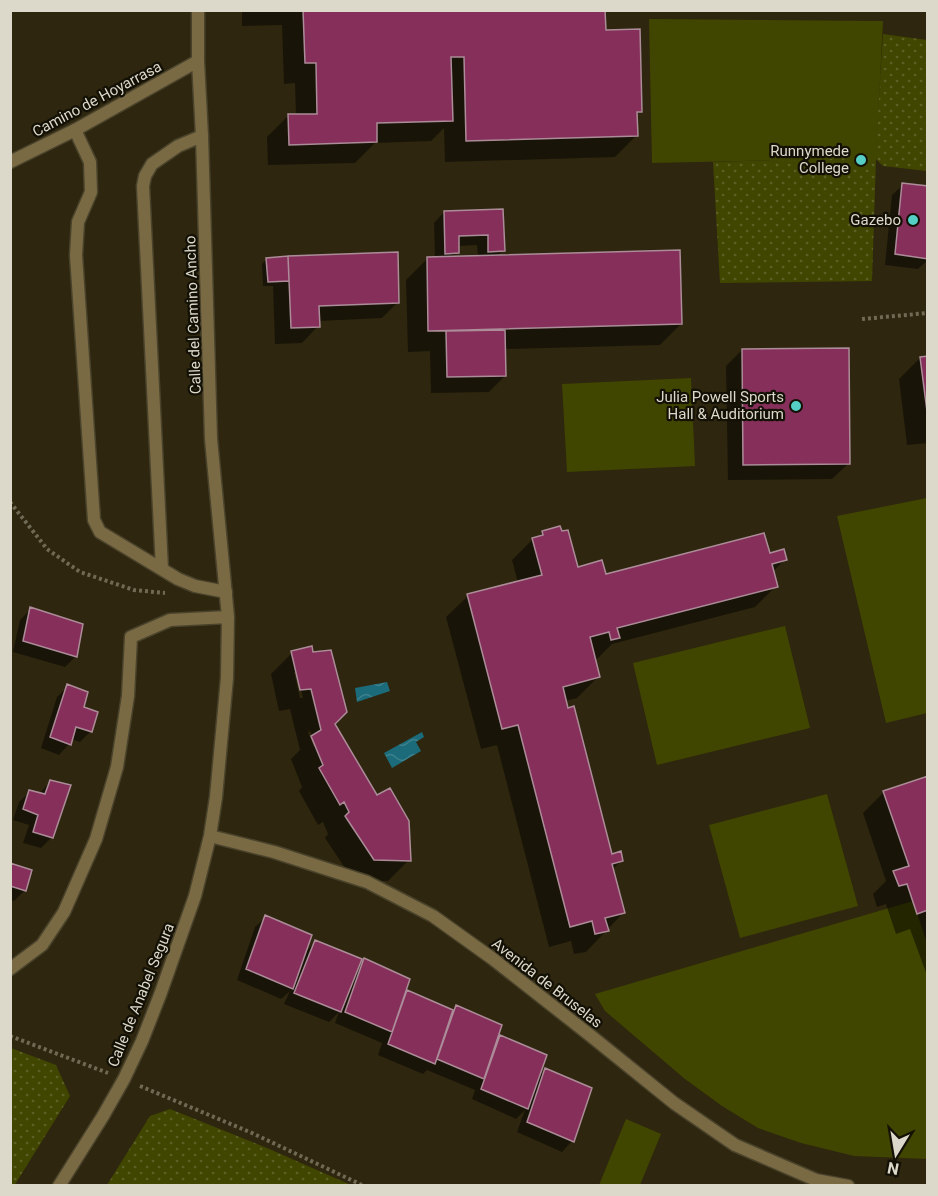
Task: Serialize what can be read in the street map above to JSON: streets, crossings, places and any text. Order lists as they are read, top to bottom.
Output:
{
  "streets": {
    "street": [
      "Camino de Hoyarrasa",
      "Calle del Camino Ancho",
      "Avenida de Bruselas",
      "Calle de Anabel Segura"
    ]
  },
  "crossings": [
    ["Camino de Hoyarrasa", "Calle del Camino Ancho"],
    ["Calle del Camino Ancho", "Avenida de Bruselas"],
    ["Calle del Camino Ancho", "Calle de Anabel Segura"],
    ["Avenida de Bruselas", "Calle de Anabel Segura"]
  ],
  "places": ["Runnymede College", "Gazebo", "Julia Powell Sports Hall & Auditorium"],
  "north": "bottom"
}
